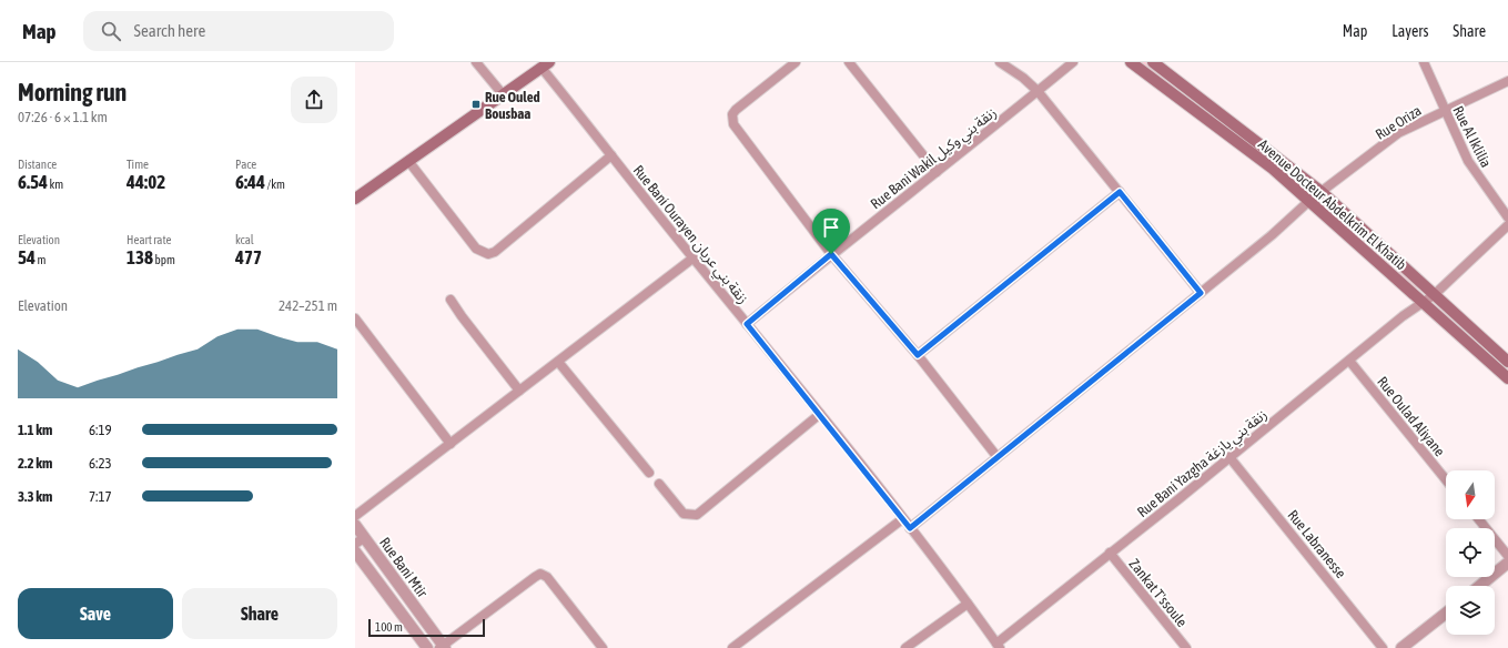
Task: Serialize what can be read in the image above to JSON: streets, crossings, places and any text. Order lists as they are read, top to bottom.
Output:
{
  "streets": {
    "main road": ["Avenue Docteur Abdelkrim El Khatib"],
    "street": [
      "Rue Oriza",
      "Rue Al Iklilia",
      "Rue Bani Wakil زنقة بني وكيل",
      "Rue Bani Ourayen زنقة بني عريان",
      "Rue Oulad Aliyane",
      "Rue Bani Yazgha زنقة بني يازغة",
      "Rue Labranesse",
      "Rue Bani Mtir",
      "Zankat T'ssoule"
    ]
  },
  "crossings": [
    ["Rue Oriza", "Rue Al Iklilia"],
    ["Rue Oriza", "Avenue Docteur Abdelkrim El Khatib"],
    ["Rue Oriza", "Rue Bani Ourayen زنقة بني عريان"],
    ["Rue Bani Wakil زنقة بني وكيل", "Rue Bani Ourayen زنقة بني عريان"],
    ["Avenue Docteur Abdelkrim El Khatib", "Rue Bani Yazgha زنقة بني يازغة"],
    ["Rue Bani Ourayen زنقة بني عريان", "Rue Bani Yazgha زنقة بني يازغة"],
    ["Rue Oulad Aliyane", "Rue Bani Yazgha زنقة بني يازغة"],
    ["Rue Bani Yazgha زنقة بني يازغة", "Rue Labranesse"],
    ["Rue Bani Yazgha زنقة بني يازغة", "Zankat T'ssoule"]
  ],
  "places": {
    "transit": ["Rue Ouled Bousbaa"]
  },
  "scale_bar": "100 m",
  "north": "bottom",
  "page": {
    "header": "Map",
    "search": "Search here",
    "nav": ["Map", "Layers", "Share"],
    "heading": ["Morning run", "07:26 · 6 × 1.1 km"],
    "stats": [
      ["Distance", "6.54 km"],
      ["Time", "44:02"],
      ["Pace", "6:44 /km"],
      ["Elevation", "54 m"],
      ["Heart rate", "138 bpm"],
      ["kcal", "477"]
    ],
    "chart": ["Elevation", "242–251 m"],
    "list": [
      {
        "name": "1.1 km",
        "note": "6:19"
      },
      {
        "name": "2.2 km",
        "note": "6:23"
      },
      {
        "name": "3.3 km",
        "note": "7:17"
      }
    ],
    "buttons": ["Save", "Share"],
    "scale": "100 m"
  }
}
